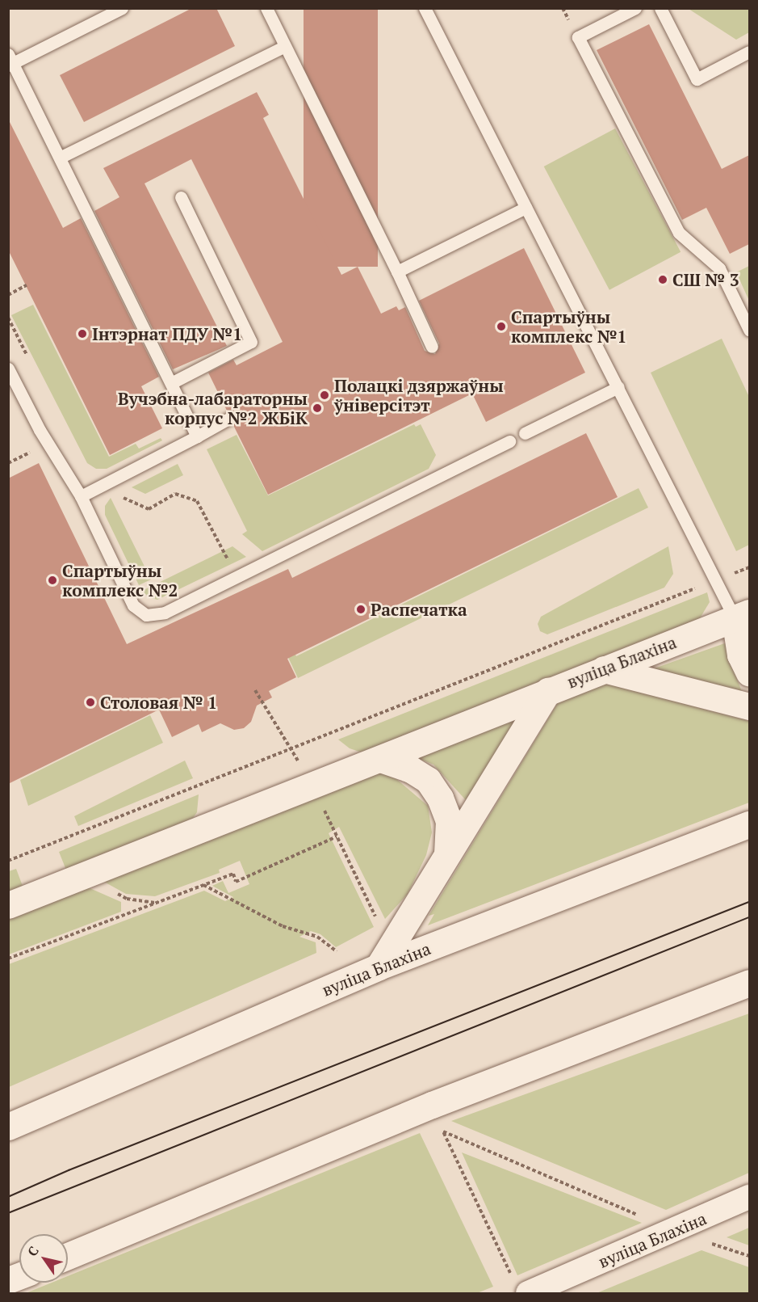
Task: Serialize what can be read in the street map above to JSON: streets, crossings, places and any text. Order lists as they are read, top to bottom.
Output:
{
  "streets": {
    "main road": ["вуліца Блахіна"]
  },
  "places": [
    "СШ № 3",
    "Спартыўны комплекс №1",
    "Інтэрнат ПДУ №1",
    "Полацкі дзяржаўны ўніверсітэт",
    "Вучэбна-лабараторны корпус №2 ЖБіК",
    "Спартыўны комплекс №2",
    "Распечатка",
    "Столовая № 1"
  ],
  "north": "top left"
}
